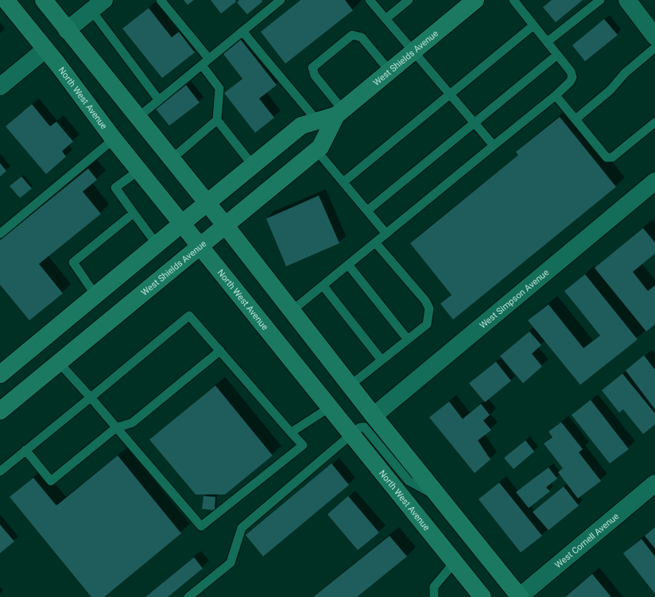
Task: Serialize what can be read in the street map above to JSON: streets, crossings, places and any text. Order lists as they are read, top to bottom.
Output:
{
  "streets": {
    "main road": ["West Shields Avenue", "North West Avenue"],
    "street": ["West Simpson Avenue", "West Cornell Avenue"]
  },
  "crossings": [
    ["West Shields Avenue", "North West Avenue"]
  ]
}
